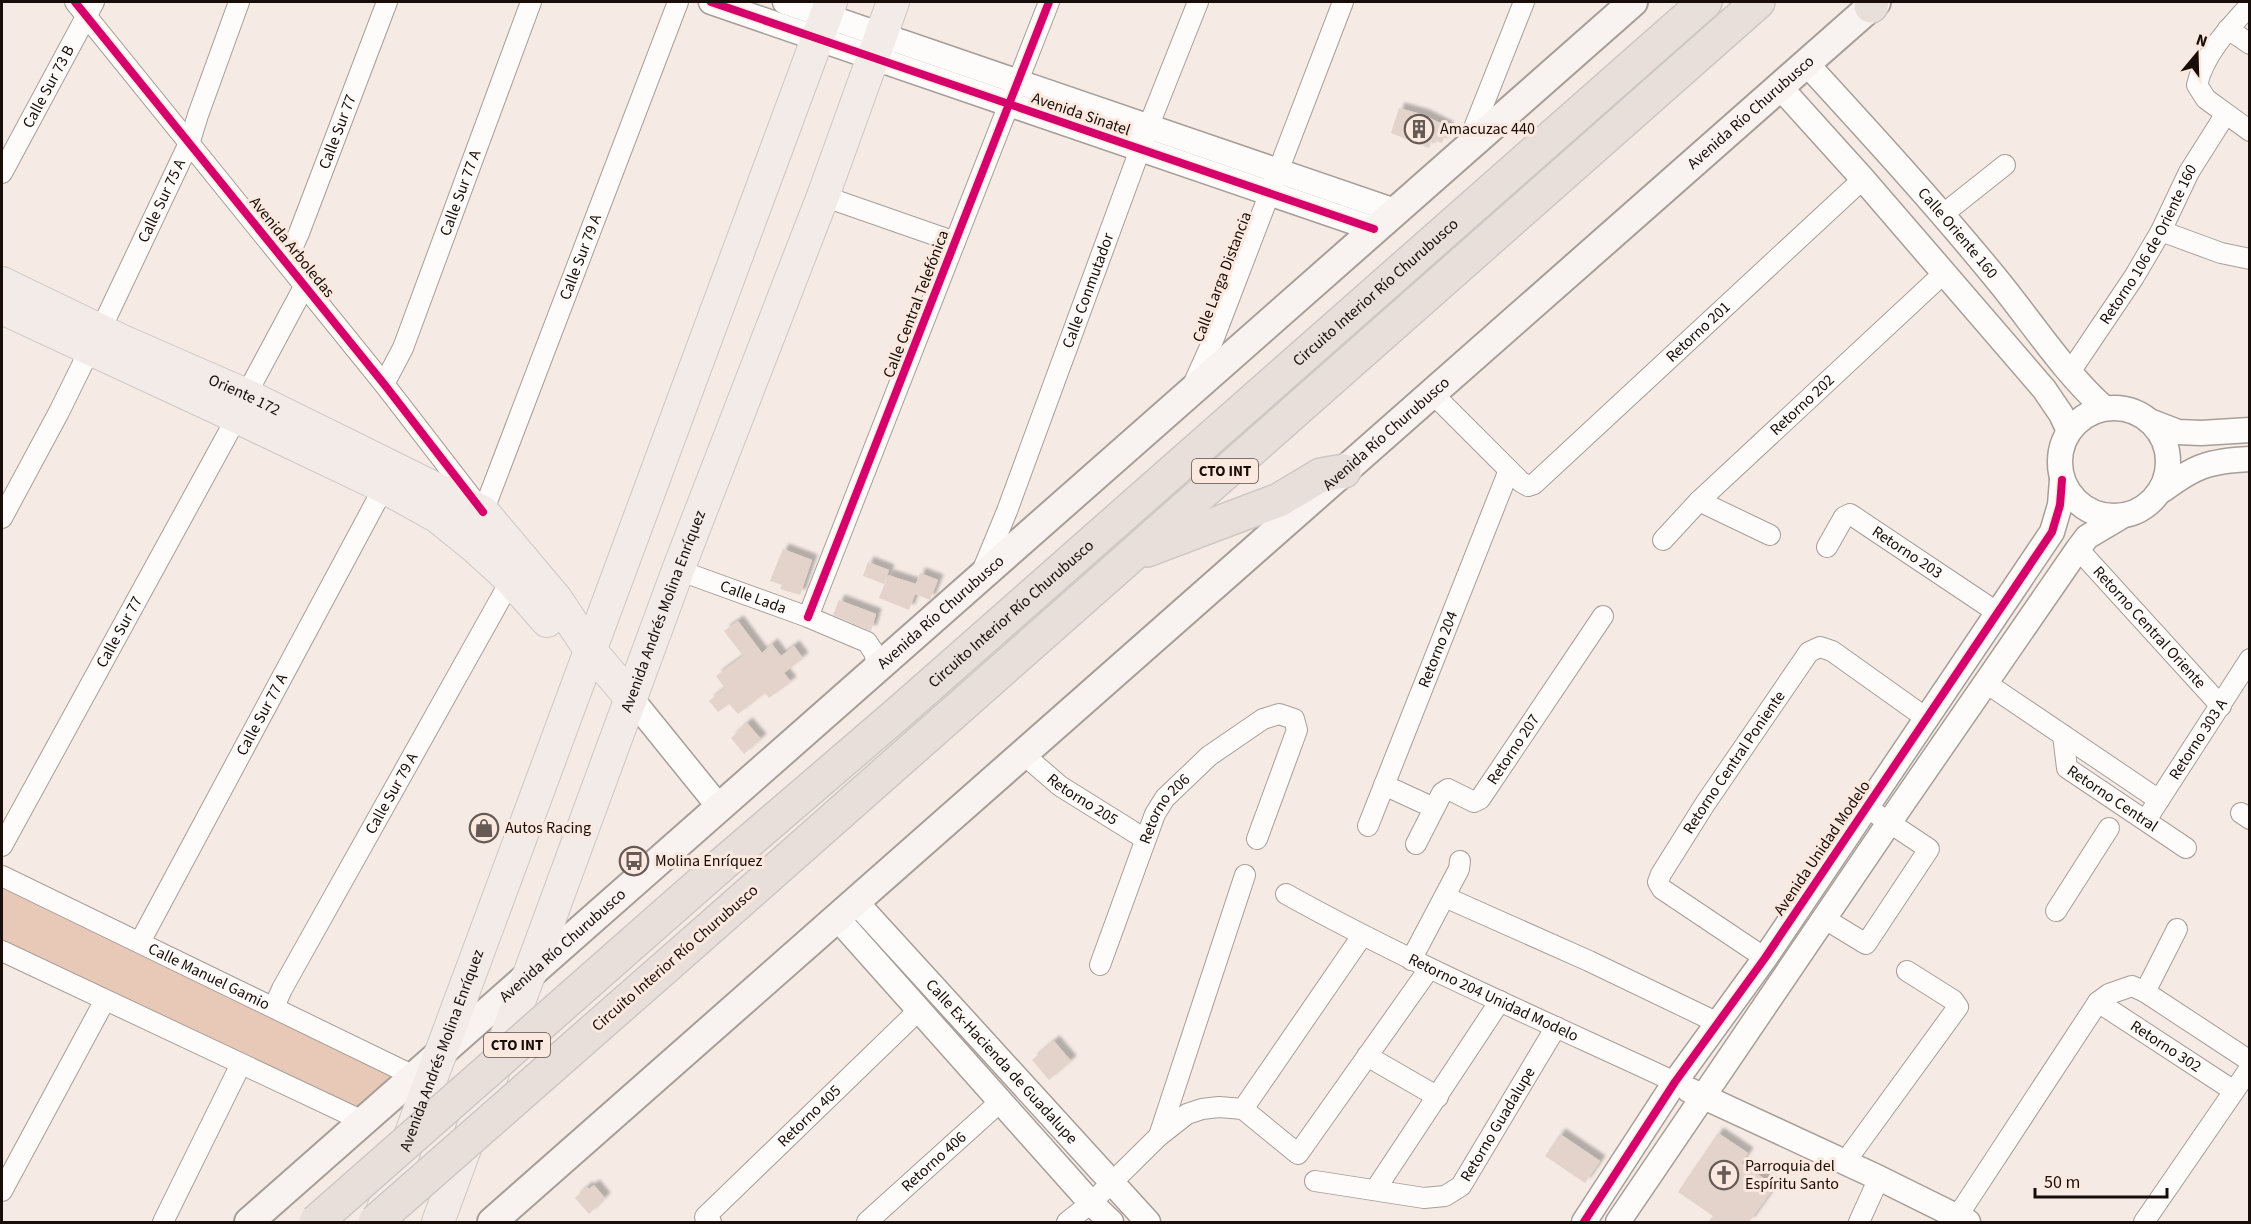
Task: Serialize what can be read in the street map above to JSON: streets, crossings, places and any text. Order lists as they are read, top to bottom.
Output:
{
  "streets": {
    "highway": ["Circuito Interior Río Churubusco", "CTO INT"],
    "main road": [
      "Avenida Río Churubusco",
      "Avenida Arboledas",
      "Oriente 172",
      "Avenida Andrés Molina Enríquez"
    ],
    "street": [
      "Calle Sur 73 B",
      "Avenida Sinatel",
      "Calle Sur 77",
      "Calle Sur 77 A",
      "Calle Sur 75 A",
      "Calle Oriente 160",
      "Retorno 106 de Oriente 160",
      "Calle Sur 79 A",
      "Calle Larga Distancia",
      "Calle Conmutador",
      "Calle Central Telefónica",
      "Retorno 201",
      "Retorno 202",
      "Retorno 203",
      "Calle Lada",
      "Retorno Central Oriente",
      "Retorno 204",
      "Retorno 303 A",
      "Retorno 207",
      "Retorno Central Poniente",
      "Retorno Central",
      "Retorno 205",
      "Retorno 206",
      "Avenida Unidad Modelo",
      "Calle Manuel Gamio",
      "Retorno 204 Unidad Modelo",
      "Retorno 302",
      "Calle Ex-Hacienda de Guadalupe",
      "Retorno 405",
      "Retorno Guadalupe",
      "Retorno 406"
    ]
  },
  "crossings": [
    ["Calle Sur 73 B", "Avenida Arboledas"],
    ["Avenida Río Churubusco", "Avenida Sinatel"],
    ["Avenida Río Churubusco", "Calle Oriente 160"],
    ["Avenida Río Churubusco", "Avenida Arboledas"],
    ["Avenida Río Churubusco", "Calle Larga Distancia"],
    ["Avenida Río Churubusco", "Calle Conmutador"],
    ["Avenida Río Churubusco", "Calle Lada"],
    ["Avenida Río Churubusco", "Avenida Andrés Molina Enríquez"],
    ["Avenida Río Churubusco", "Retorno 205"],
    ["Avenida Río Churubusco", "Calle Manuel Gamio"],
    ["Avenida Río Churubusco", "Calle Ex-Hacienda de Guadalupe"],
    ["Avenida Sinatel", "Calle Larga Distancia"],
    ["Avenida Sinatel", "Calle Conmutador"],
    ["Avenida Sinatel", "Calle Central Telefónica"],
    ["Avenida Sinatel", "Avenida Andrés Molina Enríquez"],
    ["Calle Sur 77", "Avenida Arboledas"],
    ["Calle Sur 77", "Oriente 172"],
    ["Calle Sur 77 A", "Avenida Arboledas"],
    ["Calle Sur 77 A", "Oriente 172"],
    ["Calle Sur 77 A", "Calle Manuel Gamio"],
    ["Calle Sur 75 A", "Avenida Arboledas"],
    ["Calle Sur 75 A", "Oriente 172"],
    ["Calle Oriente 160", "Retorno 106 de Oriente 160"],
    ["Calle Oriente 160", "Avenida Unidad Modelo"],
    ["Avenida Arboledas", "Calle Sur 79 A"],
    ["Avenida Arboledas", "Oriente 172"],
    ["Avenida Arboledas", "Avenida Andrés Molina Enríquez"],
    ["Calle Sur 79 A", "Oriente 172"],
    ["Calle Sur 79 A", "Calle Manuel Gamio"],
    ["Circuito Interior Río Churubusco", "Avenida Andrés Molina Enríquez"],
    ["Calle Central Telefónica", "Calle Lada"],
    ["Retorno 201", "Retorno 204"],
    ["Retorno 203", "Avenida Unidad Modelo"],
    ["Calle Lada", "Avenida Andrés Molina Enríquez"],
    ["Retorno Central Oriente", "Retorno 303 A"],
    ["Retorno 303 A", "Retorno Central"],
    ["Retorno Central Poniente", "Avenida Unidad Modelo"],
    ["Retorno 205", "Retorno 206"],
    ["Avenida Unidad Modelo", "Retorno 204 Unidad Modelo"],
    ["Retorno 204 Unidad Modelo", "Retorno Guadalupe"],
    ["Calle Ex-Hacienda de Guadalupe", "Retorno 405"],
    ["Calle Ex-Hacienda de Guadalupe", "Retorno 406"]
  ],
  "places": {
    "building": ["Amacuzac 440"],
    "shop": ["Autos Racing"],
    "bus stop": ["Molina Enríquez"],
    "church": ["Parroquia del Espíritu Santo"]
  },
  "scale_bar": "50 m",
  "north": "top"
}
